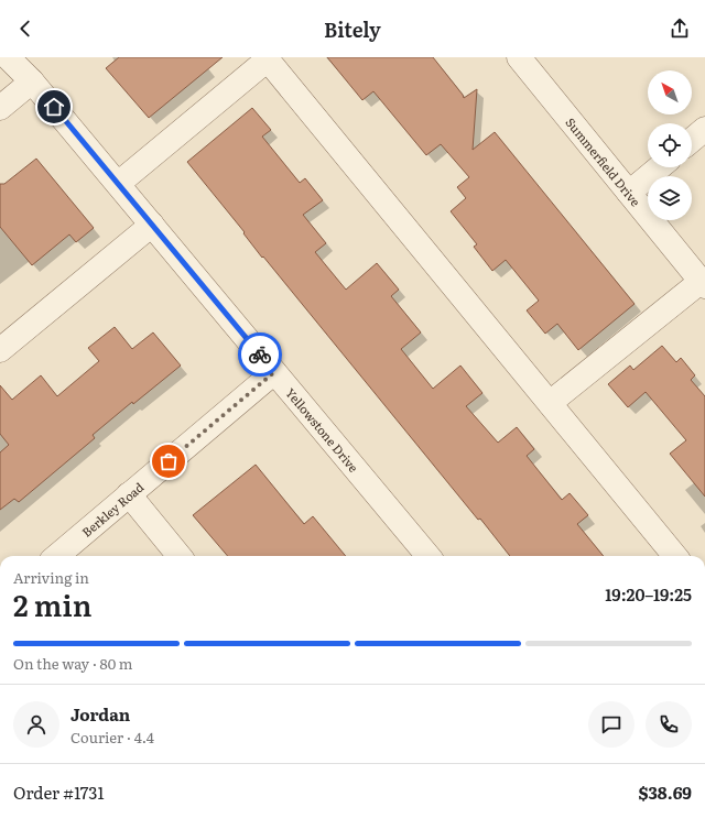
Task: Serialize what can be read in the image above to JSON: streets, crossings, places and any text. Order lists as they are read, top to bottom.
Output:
{
  "streets": {
    "street": ["Summerfield Drive", "Yellowstone Drive", "Berkley Road"]
  },
  "crossings": [
    ["Yellowstone Drive", "Berkley Road"]
  ],
  "north": "top left",
  "page": {
    "header": "Bitely",
    "heading": ["2 min", "Arriving in", "19:20–19:25"],
    "panel": [
      "Jordan",
      "Courier · 4.4",
      "Order #1731",
      "$38.69"
    ],
    "bar": "On the way · 80 m"
  }
}
